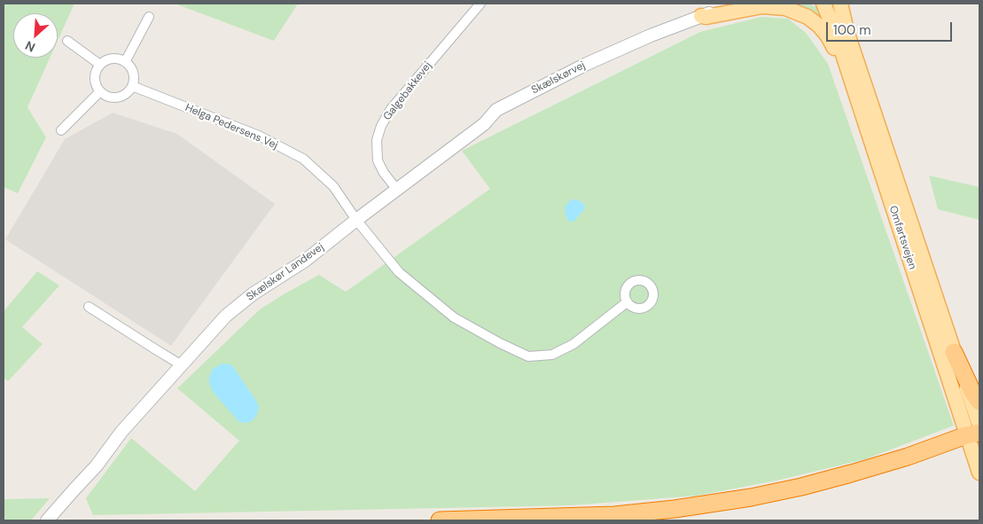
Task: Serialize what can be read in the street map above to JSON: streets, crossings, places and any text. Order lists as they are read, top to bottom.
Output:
{
  "streets": {
    "main road": ["Omfartsvejen"],
    "street": [
      "Skælskørvej",
      "Galgebakkevej",
      "Helga Pedersens Vej",
      "Skælskør Landevej"
    ]
  },
  "crossings": [
    ["Skælskørvej", "Galgebakkevej"],
    ["Skælskørvej", "Skælskør Landevej"],
    ["Galgebakkevej", "Skælskør Landevej"],
    ["Helga Pedersens Vej", "Skælskør Landevej"]
  ],
  "scale_bar": "100 m",
  "north": "bottom left"
}
